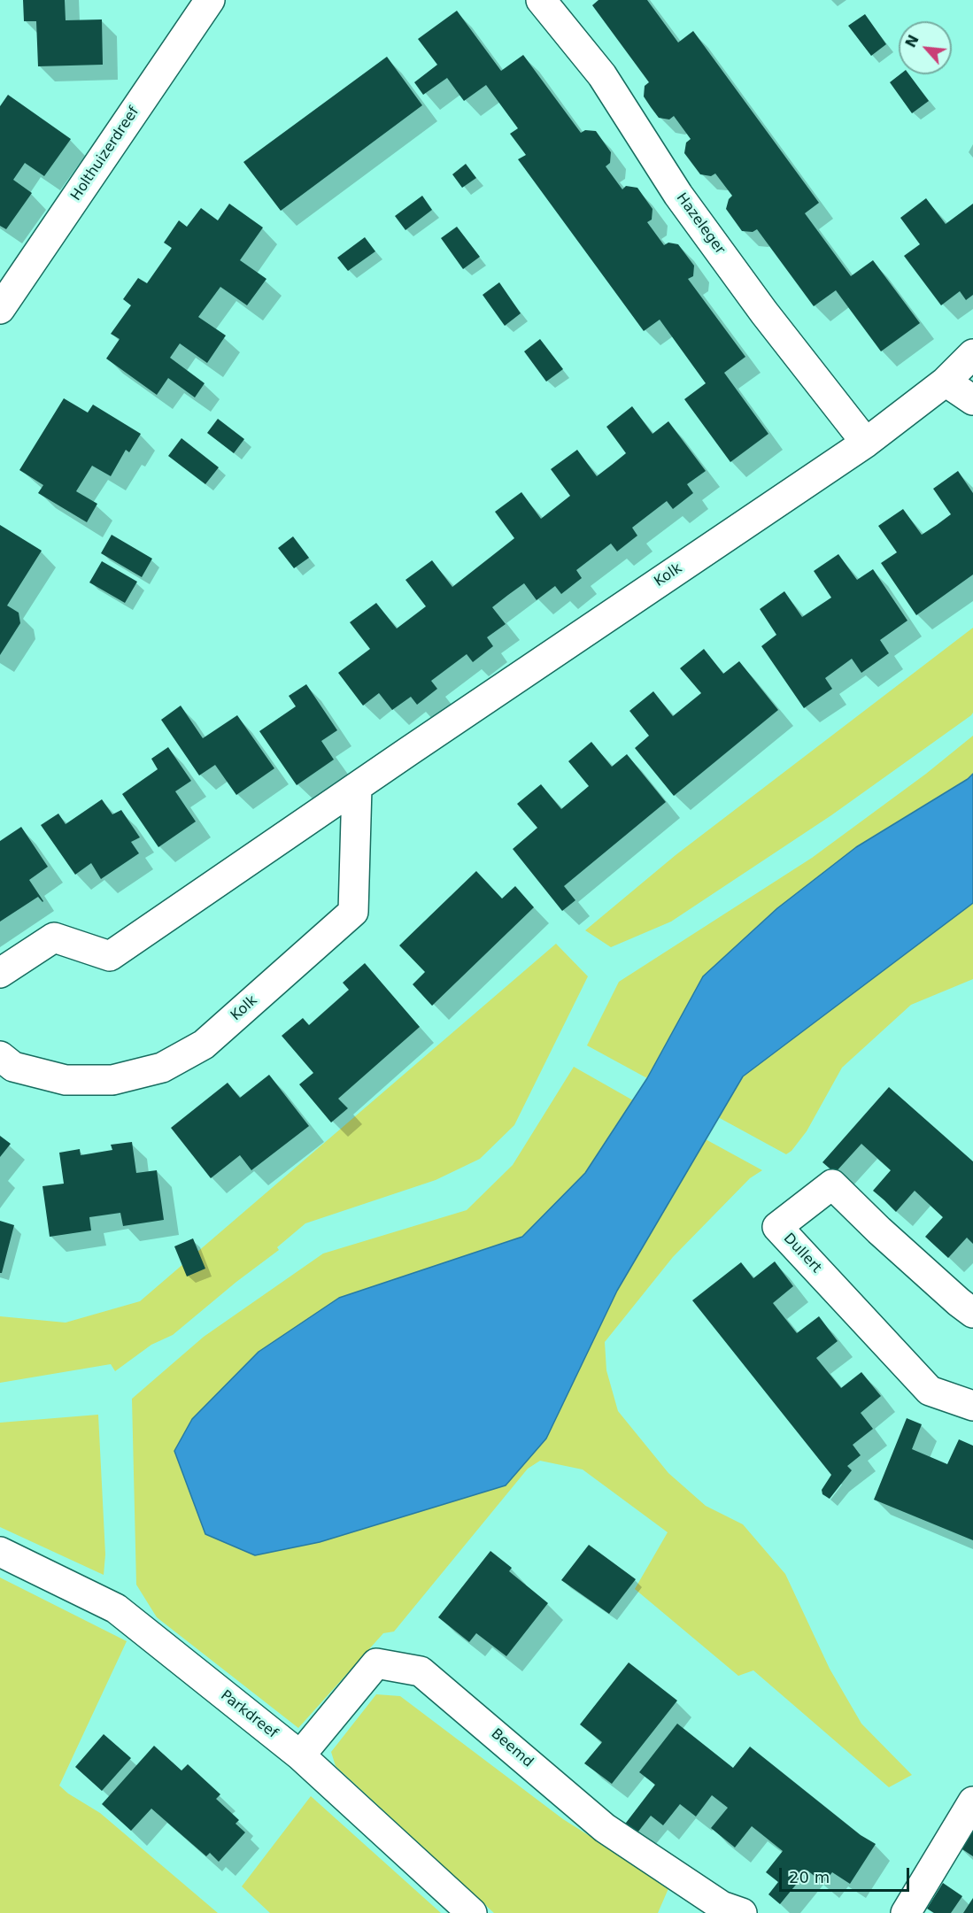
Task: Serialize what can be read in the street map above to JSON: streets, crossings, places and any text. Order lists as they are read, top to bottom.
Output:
{
  "streets": {
    "street": [
      "Holthuizerdreef",
      "Hazeleger",
      "Kolk",
      "Dullert",
      "Parkdreef",
      "Beemd"
    ]
  },
  "crossings": [
    ["Hazeleger", "Kolk"],
    ["Parkdreef", "Beemd"]
  ],
  "scale_bar": "20 m",
  "north": "top left"
}
